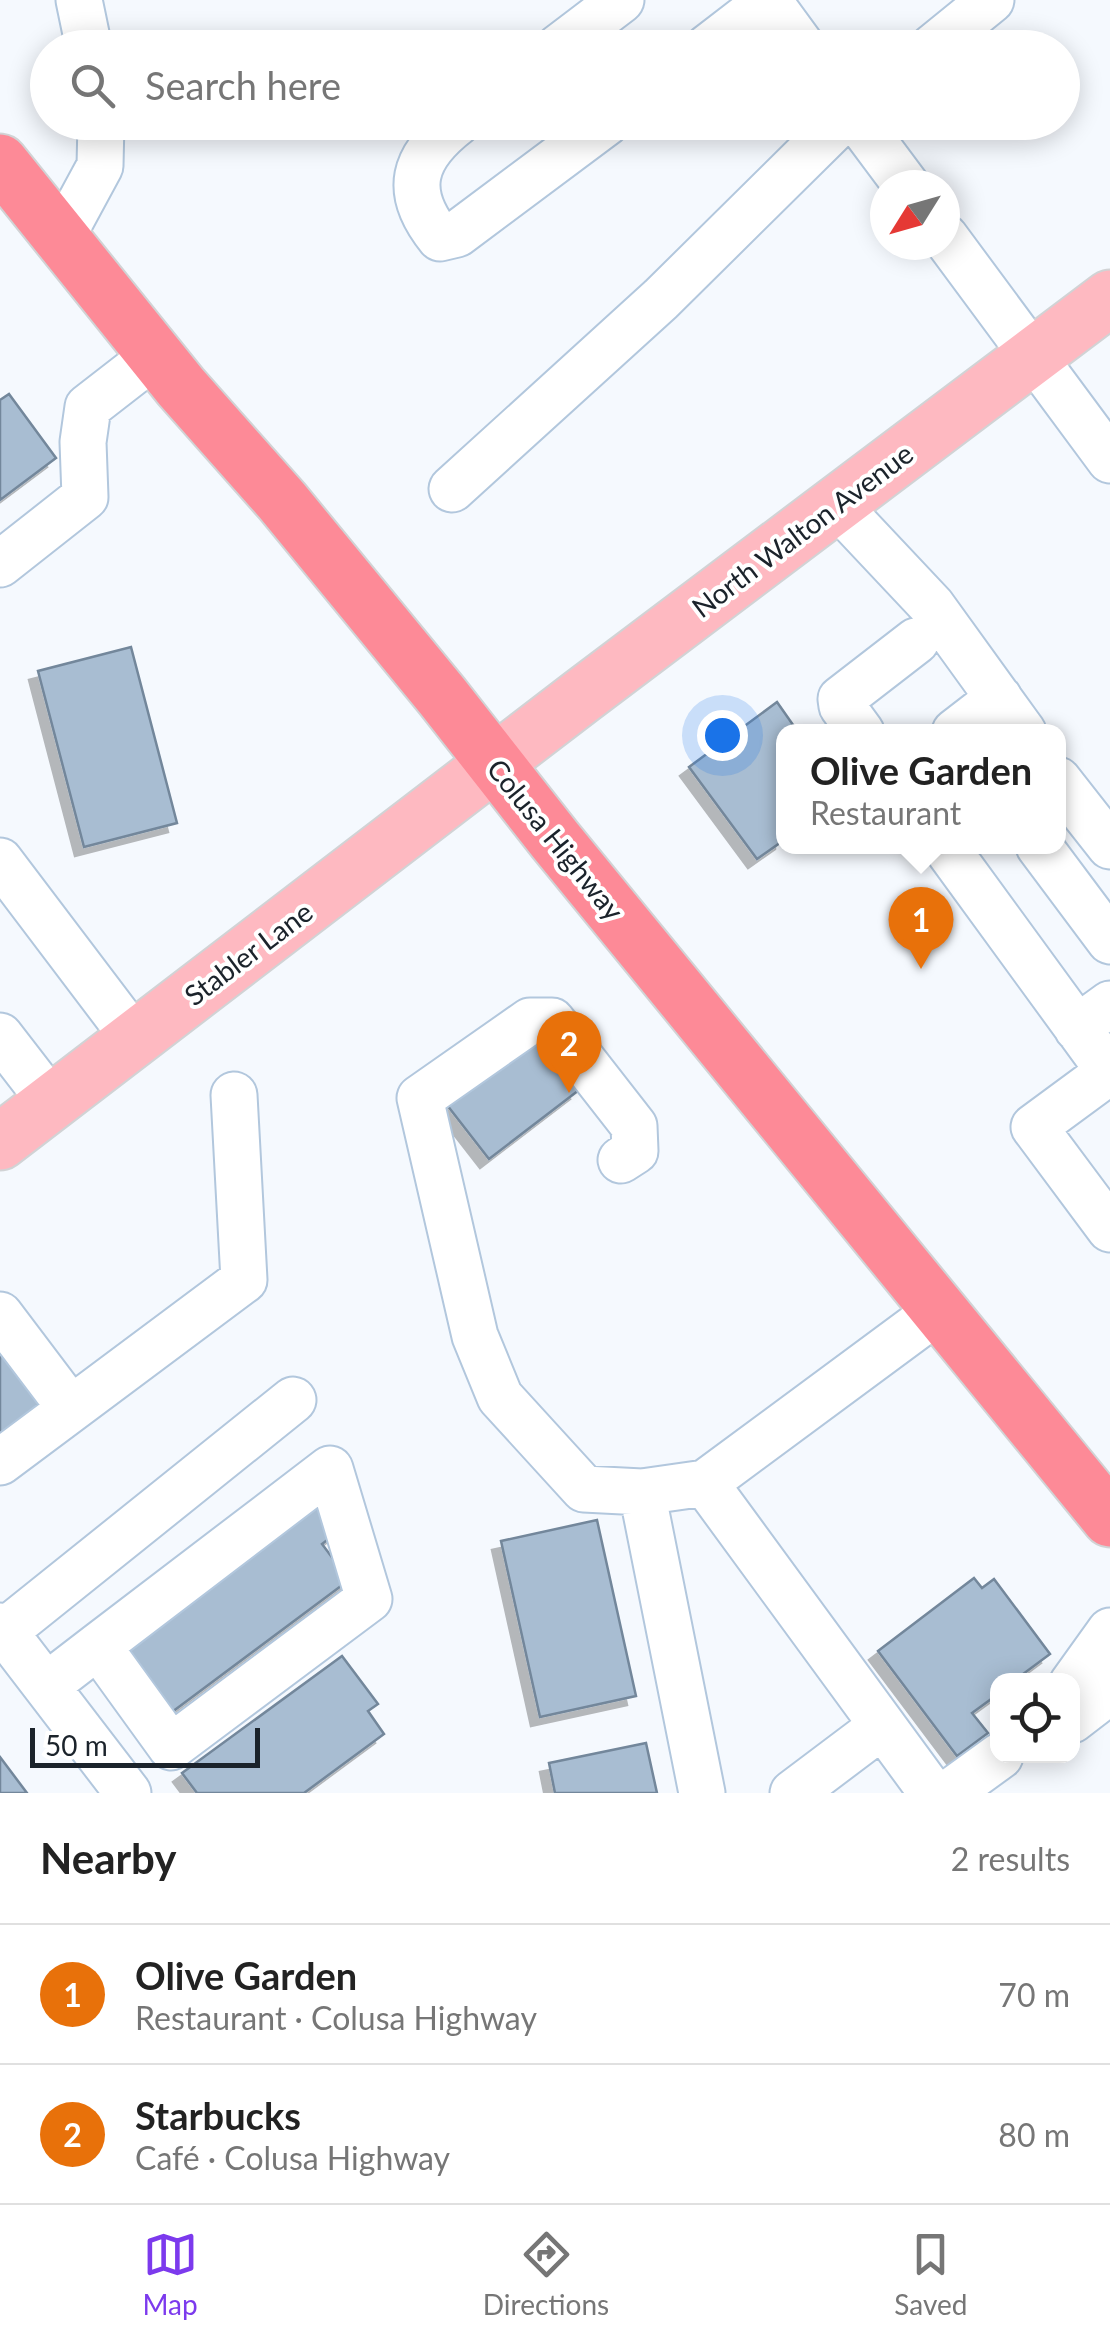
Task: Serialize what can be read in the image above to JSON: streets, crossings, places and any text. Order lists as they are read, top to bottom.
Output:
{
  "streets": {
    "highway": ["Colusa Highway"],
    "main road": ["North Walton Avenue", "Stabler Lane"]
  },
  "crossings": [
    ["North Walton Avenue", "Colusa Highway"],
    ["North Walton Avenue", "Stabler Lane"],
    ["Colusa Highway", "Stabler Lane"]
  ],
  "scale_bar": "50 m",
  "north": "bottom left",
  "page": {
    "search": "Search here",
    "popup": ["Olive Garden", "Restaurant"],
    "pins": ["1", "2"],
    "scale": "50 m",
    "heading": ["Nearby", "2 results"],
    "list": [
      {
        "mark": "1",
        "name": "Olive Garden",
        "note": "Restaurant · Colusa Highway",
        "value": "70 m"
      },
      {
        "mark": "2",
        "name": "Starbucks",
        "note": "Café · Colusa Highway",
        "value": "80 m"
      }
    ],
    "nav": ["Map", "Directions", "Saved"]
  }
}
